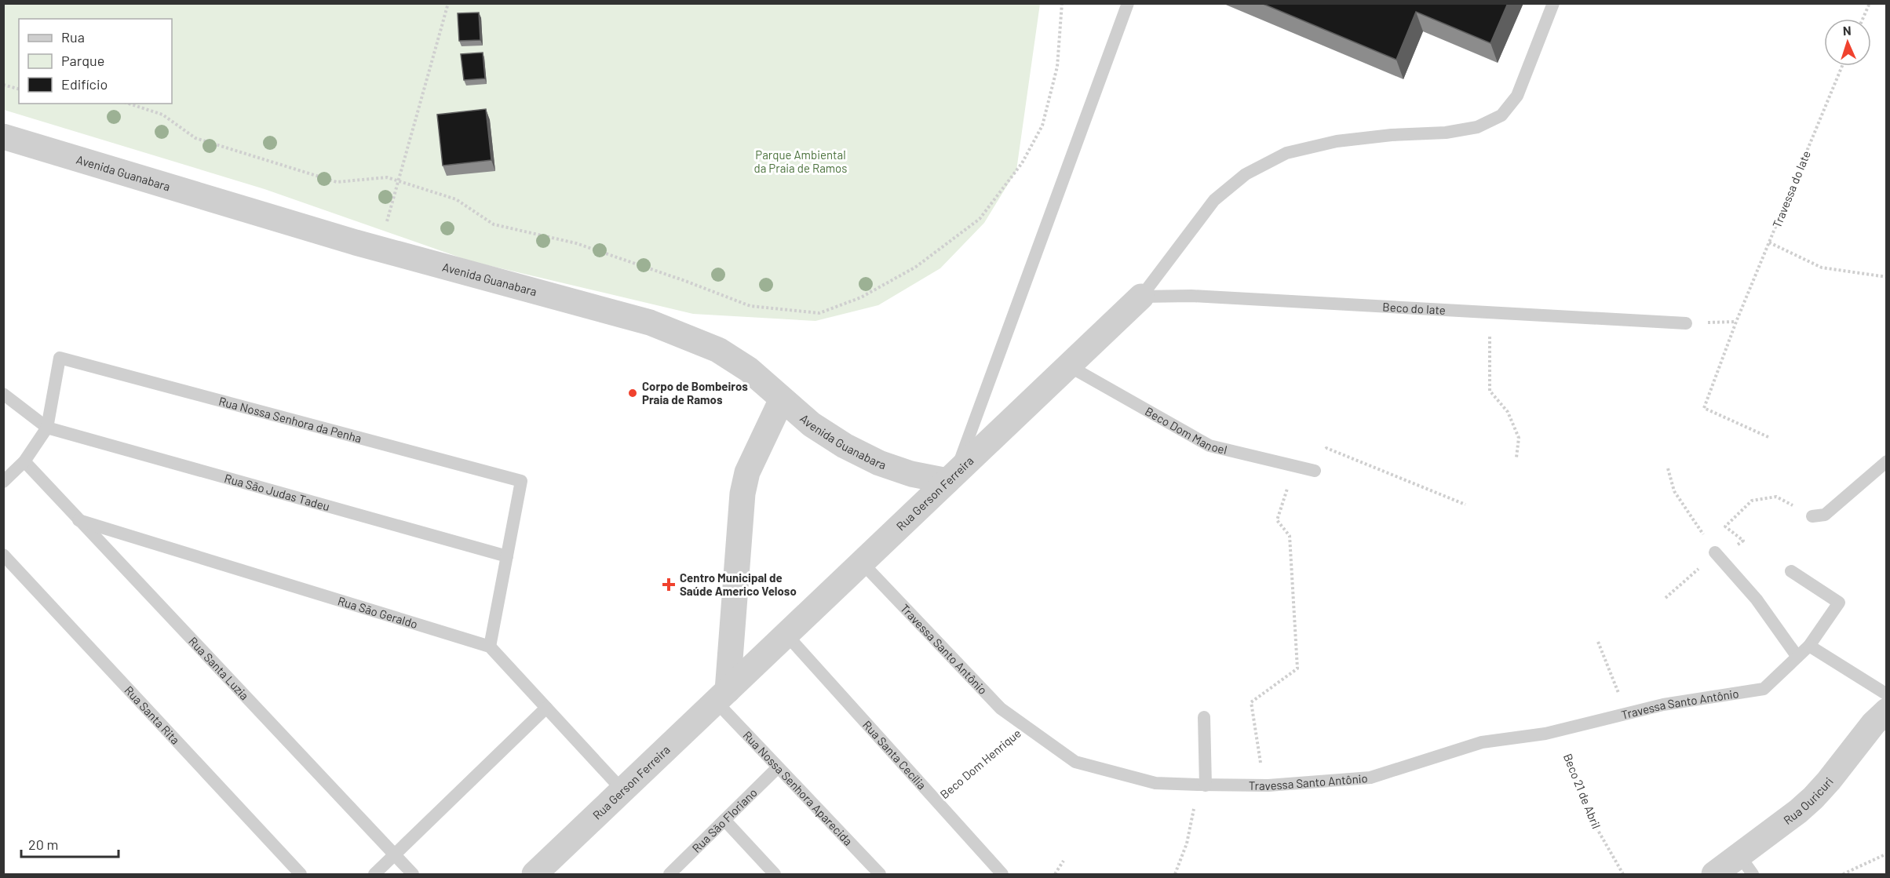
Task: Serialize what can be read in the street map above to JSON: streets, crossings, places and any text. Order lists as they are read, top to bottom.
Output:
{
  "streets": {
    "street": ["Avenida Guanabara", "Rua Gerson Ferreira", "Rua Ouricuri"],
    "lane": [
      "Beco do Iate",
      "Rua Nossa Senhora da Penha",
      "Beco Dom Manoel",
      "Rua São Judas Tadeu",
      "Rua São Geraldo",
      "Travessa Santo Antônio",
      "Rua Santa Luzia",
      "Rua Santa Rita",
      "Rua Santa Cecília",
      "Rua Nossa Senhora Aparecida",
      "Rua São Floriano"
    ],
    "path": ["Travessa do Iate", "Beco Dom Henrique", "Beco 21 de Abril"]
  },
  "crossings": [
    ["Avenida Guanabara", "Rua Gerson Ferreira"],
    ["Beco do Iate", "Rua Gerson Ferreira"],
    ["Rua Nossa Senhora da Penha", "Rua São Judas Tadeu"],
    ["Beco Dom Manoel", "Rua Gerson Ferreira"],
    ["Rua Gerson Ferreira", "Travessa Santo Antônio"],
    ["Rua Gerson Ferreira", "Rua Santa Cecília"],
    ["Rua Gerson Ferreira", "Rua Nossa Senhora Aparecida"],
    ["Rua São Geraldo", "Rua Santa Luzia"],
    ["Travessa Santo Antônio", "Beco Dom Henrique"],
    ["Travessa Santo Antônio", "Beco 21 de Abril"],
    ["Rua Santa Cecília", "Beco Dom Henrique"],
    ["Rua Nossa Senhora Aparecida", "Rua São Floriano"]
  ],
  "parks": ["Parque Ambiental da Praia de Ramos"],
  "places": {
    "other": ["Corpo de Bombeiros Praia de Ramos"],
    "health": ["Centro Municipal de Saúde Americo Veloso"]
  },
  "legend": ["Rua", "Parque", "Edifício"],
  "scale_bar": "20 m",
  "north": "top"
}
